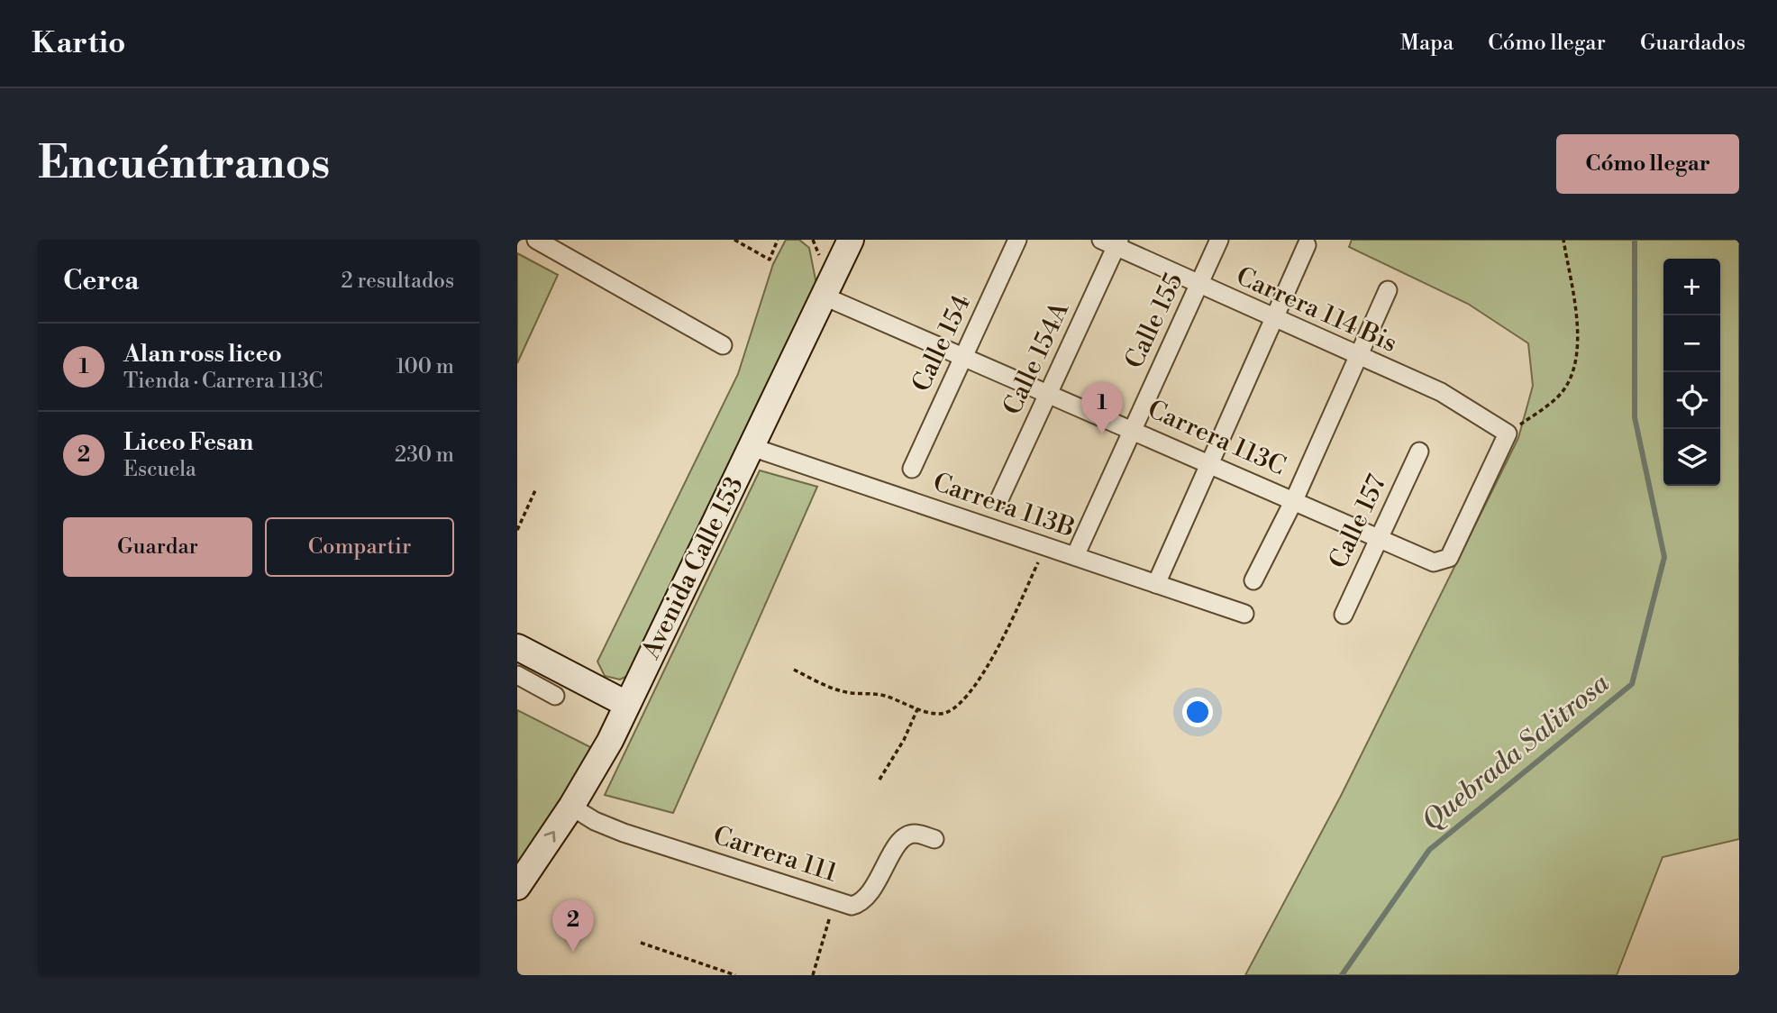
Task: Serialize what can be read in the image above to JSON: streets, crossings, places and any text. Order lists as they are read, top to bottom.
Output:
{
  "streets": {
    "street": [
      "Carrera 114 Bis",
      "Calle 155",
      "Calle 154",
      "Calle 154A",
      "Carrera 113C",
      "Carrera 113B",
      "Calle 157",
      "Avenida Calle 153",
      "Carrera 111"
    ]
  },
  "crossings": [
    ["Carrera 114 Bis", "Calle 155"],
    ["Carrera 114 Bis", "Calle 154A"],
    ["Carrera 114 Bis", "Carrera 113C"],
    ["Calle 155", "Carrera 113C"],
    ["Calle 155", "Carrera 113B"],
    ["Calle 154", "Carrera 113C"],
    ["Calle 154A", "Carrera 113C"],
    ["Carrera 113C", "Calle 157"],
    ["Carrera 113C", "Avenida Calle 153"],
    ["Carrera 113B", "Avenida Calle 153"],
    ["Avenida Calle 153", "Carrera 111"]
  ],
  "water": ["Quebrada Salitrosa"],
  "page": {
    "header": "Kartio",
    "nav": ["Mapa", "Cómo llegar", "Guardados"],
    "buttons": [
      "Cómo llegar",
      ["Guardar", "Compartir"]
    ],
    "title": "Encuéntranos",
    "heading": ["Cerca", "2 resultados"],
    "map_buttons": ["+", "−"],
    "list": [
      {
        "mark": "1",
        "name": "Alan ross liceo",
        "note": "Tienda · Carrera 113C",
        "value": "100 m"
      },
      {
        "mark": "2",
        "name": "Liceo Fesan",
        "note": "Escuela",
        "value": "230 m"
      }
    ],
    "pins": ["1", "2"]
  }
}
